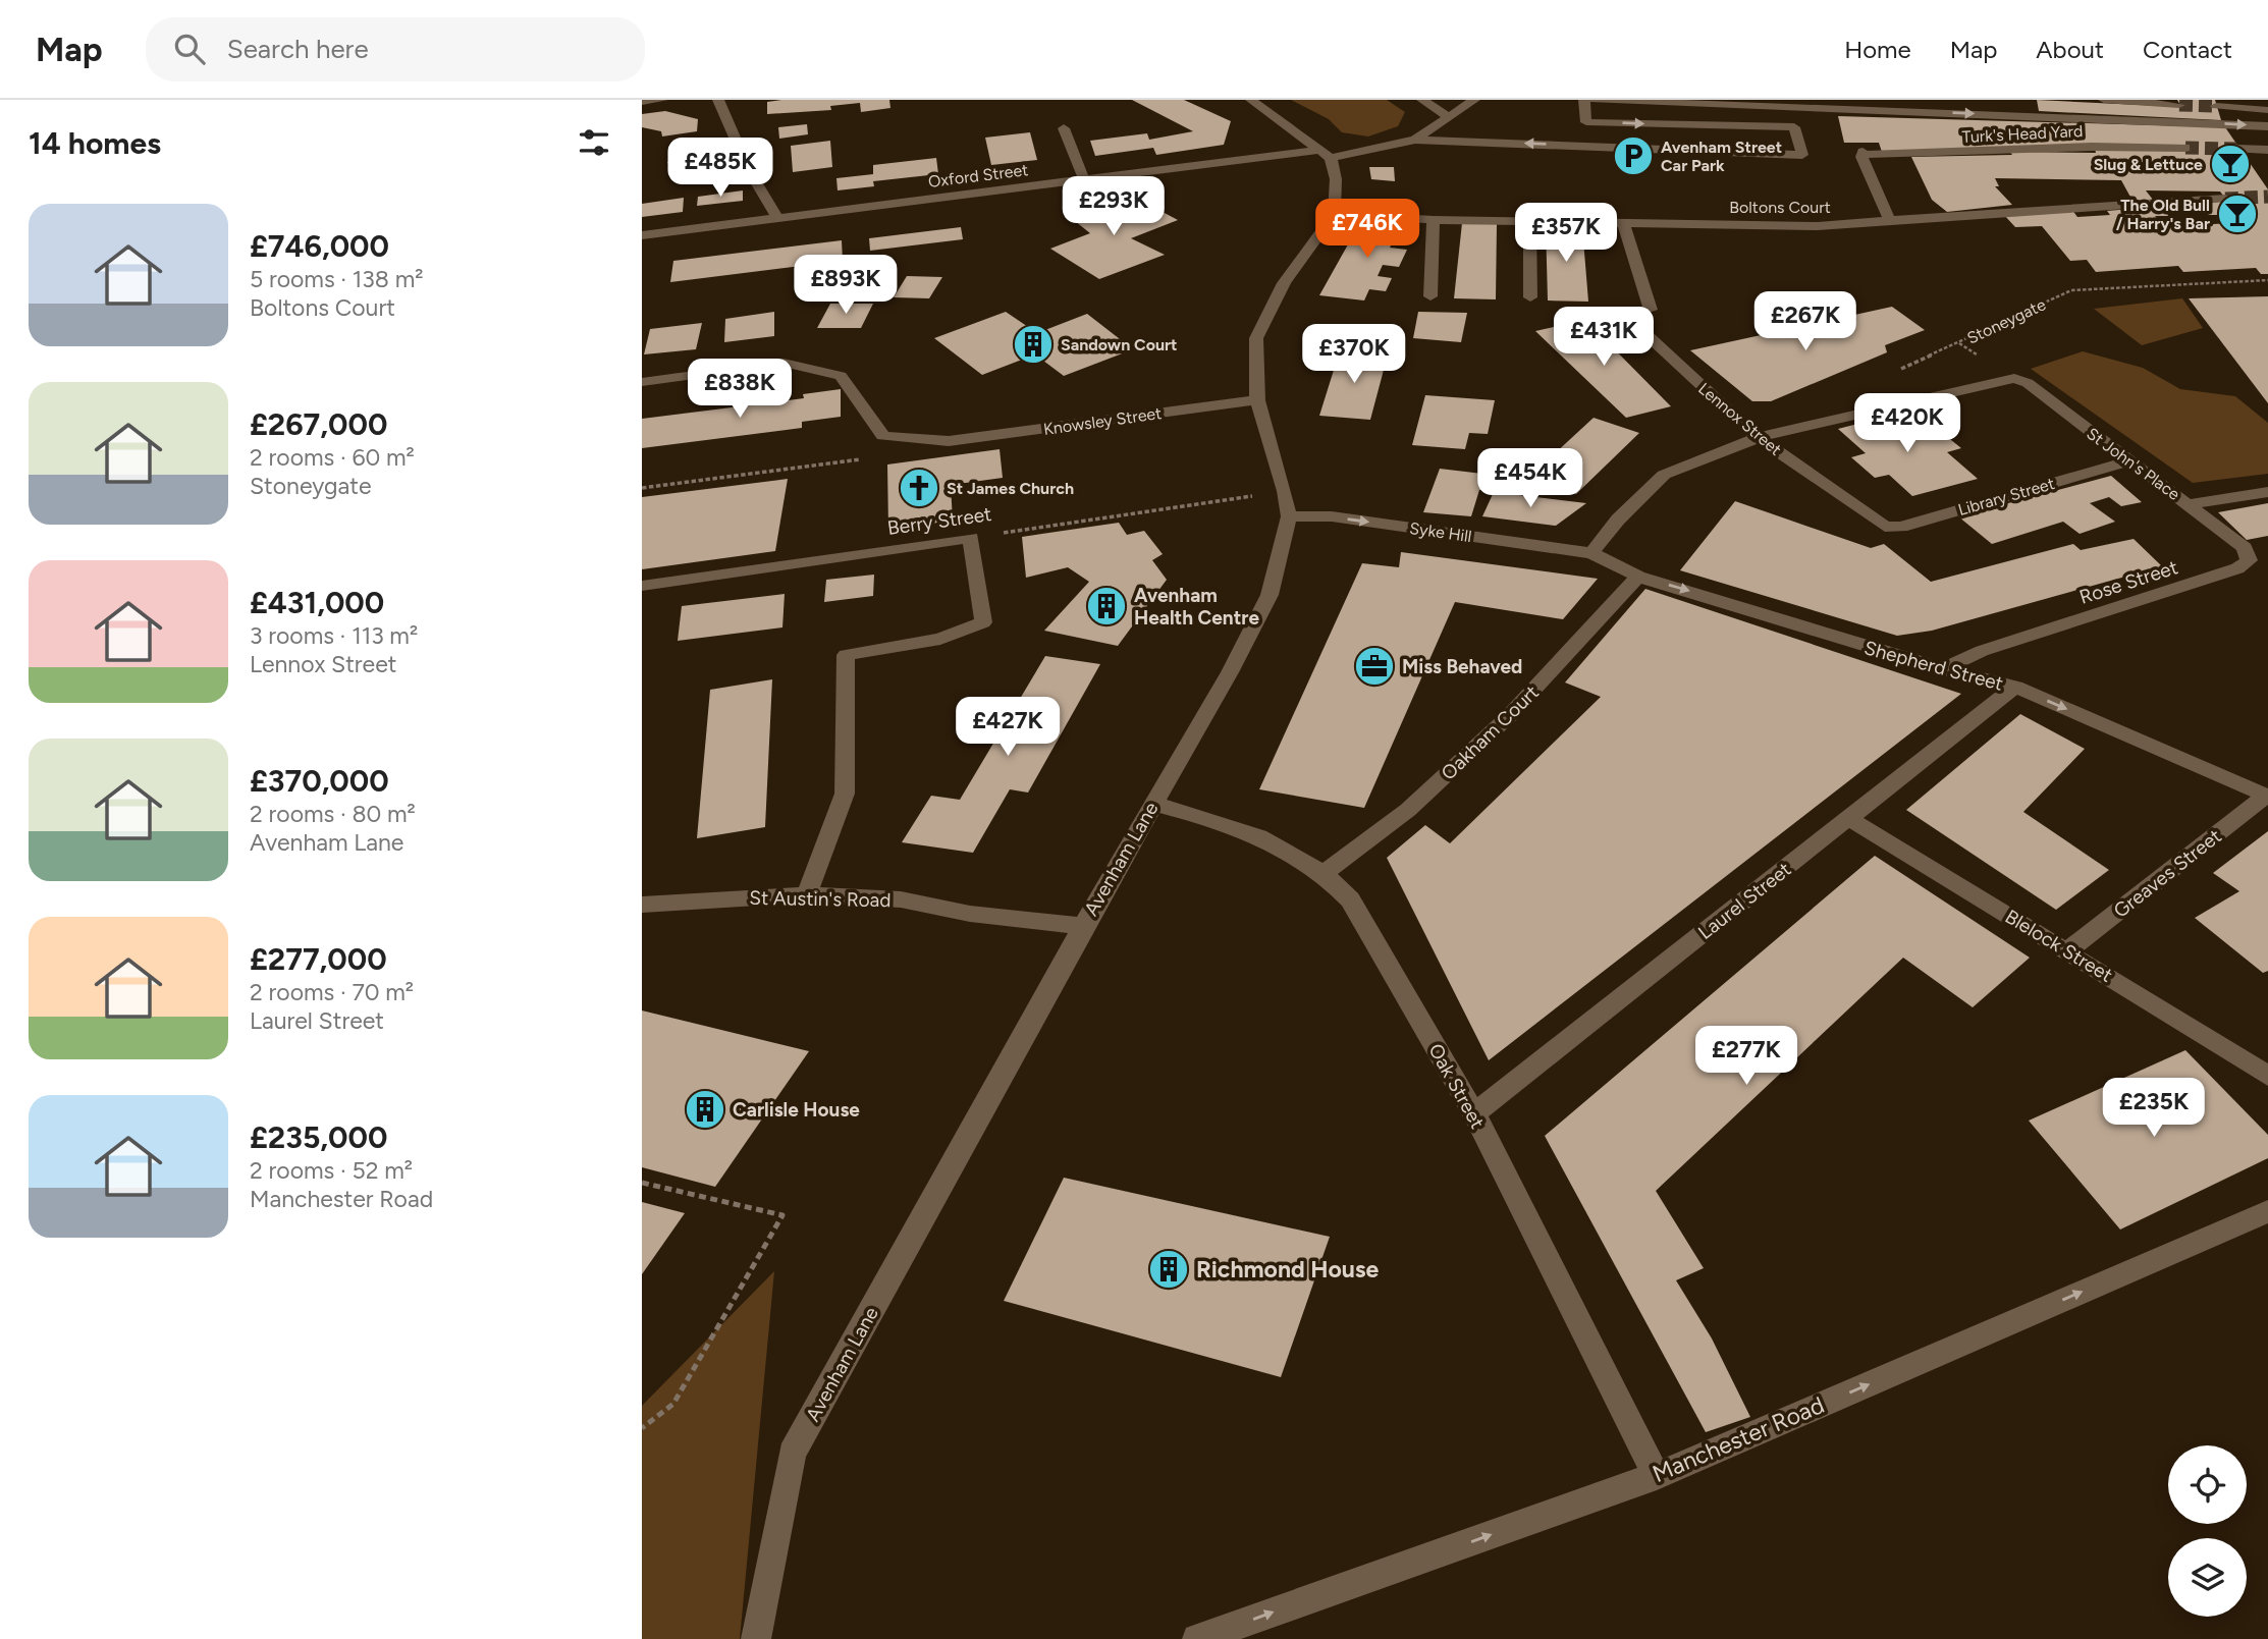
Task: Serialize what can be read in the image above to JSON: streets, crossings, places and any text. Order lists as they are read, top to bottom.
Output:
{
  "streets": {
    "street": [
      "Turk's Head Yard",
      "Oxford Street",
      "Boltons Court",
      "Lennox Street",
      "Knowsley Street",
      "St John's Place",
      "Library Street",
      "Berry Street",
      "Syke Hill",
      "Rose Street",
      "Shepherd Street",
      "Oakham Court",
      "Avenham Lane",
      "Greaves Street",
      "St Austin's Road",
      "Laurel Street",
      "Blelock Street",
      "Oak Street",
      "Manchester Road"
    ],
    "path": ["Stoneygate"]
  },
  "crossings": [
    ["Turk's Head Yard", "Boltons Court"],
    ["Boltons Court", "Lennox Street"],
    ["Boltons Court", "Avenham Lane"],
    ["Lennox Street", "St John's Place"],
    ["Lennox Street", "Library Street"],
    ["Knowsley Street", "Avenham Lane"],
    ["St John's Place", "Library Street"],
    ["St John's Place", "Rose Street"],
    ["Berry Street", "Avenham Lane"],
    ["Syke Hill", "Shepherd Street"],
    ["Syke Hill", "Avenham Lane"],
    ["Rose Street", "Shepherd Street"],
    ["Shepherd Street", "Oakham Court"],
    ["Shepherd Street", "Greaves Street"],
    ["Shepherd Street", "Laurel Street"],
    ["Oakham Court", "Oak Street"],
    ["Avenham Lane", "St Austin's Road"],
    ["Avenham Lane", "Oak Street"],
    ["Greaves Street", "Blelock Street"],
    ["Laurel Street", "Blelock Street"],
    ["Laurel Street", "Oak Street"],
    ["Oak Street", "Manchester Road"]
  ],
  "one_way": ["Syke Hill", "Shepherd Street", "Manchester Road"],
  "places": {
    "parking": ["Avenham Street Car Park"],
    "bar": ["Slug & Lettuce", "The Old Bull / Harry's Bar"],
    "building": [
      "Sandown Court",
      "Avenham Health Centre",
      "Carlisle House",
      "Richmond House"
    ],
    "church": ["St James Church"],
    "office": ["Miss Behaved"]
  },
  "page": {
    "header": "Map",
    "search": "Search here",
    "nav": [
      "Home",
      "Map",
      "About",
      "Contact"
    ],
    "heading": "14 homes",
    "price": [
      "£485K",
      "£293K",
      "£746K",
      "£357K",
      "£893K",
      "£267K",
      "£431K",
      "£370K",
      "£838K",
      "£420K",
      "£454K",
      "£427K",
      "£277K",
      "£235K"
    ],
    "list": [
      {
        "name": "£746,000",
        "note": "5 rooms · 138 m² · Boltons Court"
      },
      {
        "name": "£267,000",
        "note": "2 rooms · 60 m² · Stoneygate"
      },
      {
        "name": "£431,000",
        "note": "3 rooms · 113 m² · Lennox Street"
      },
      {
        "name": "£370,000",
        "note": "2 rooms · 80 m² · Avenham Lane"
      },
      {
        "name": "£277,000",
        "note": "2 rooms · 70 m² · Laurel Street"
      },
      {
        "name": "£235,000",
        "note": "2 rooms · 52 m² · Manchester Road"
      }
    ]
  }
}
